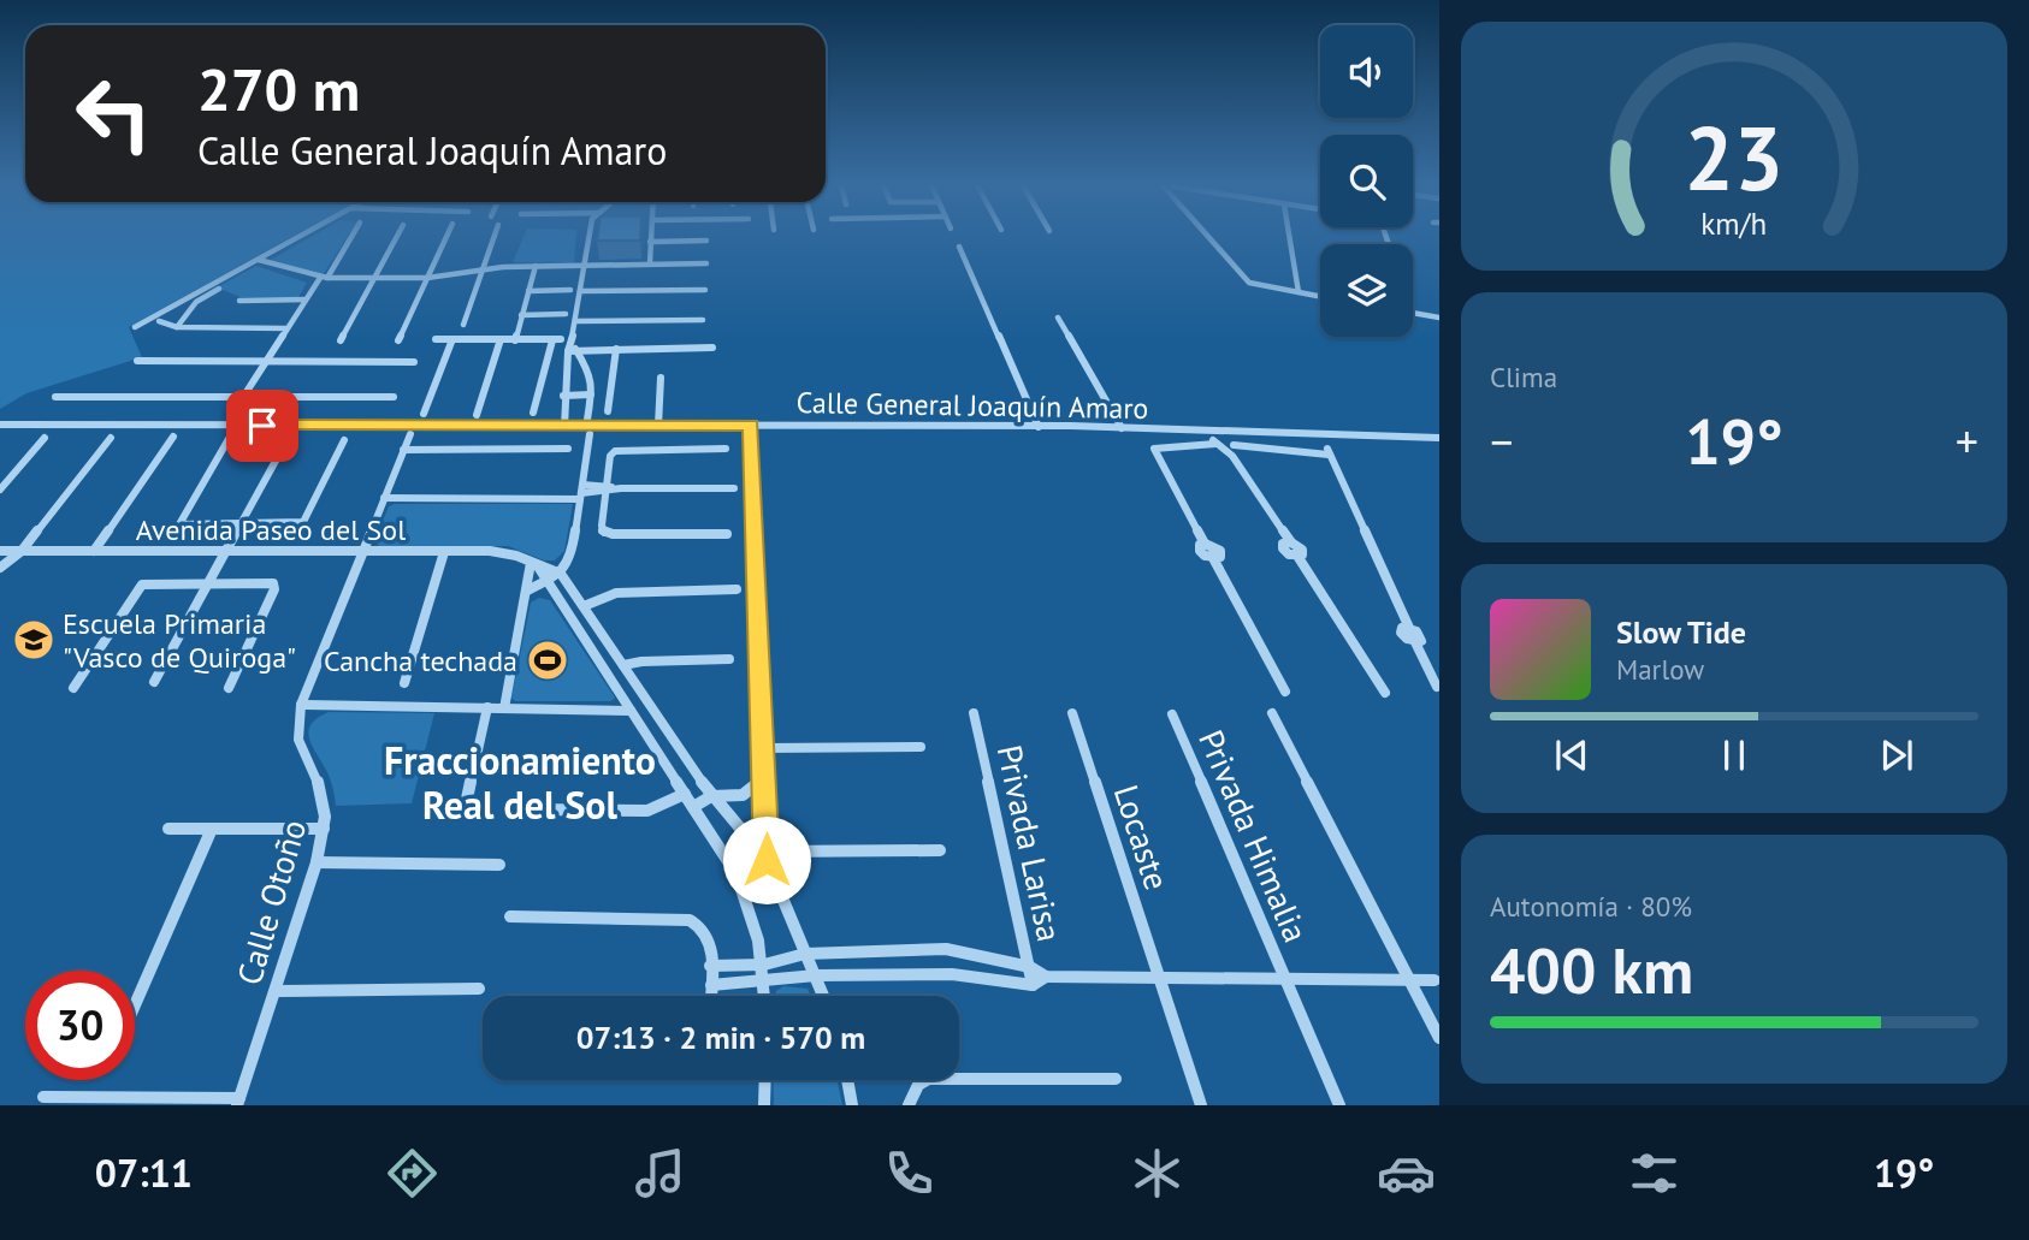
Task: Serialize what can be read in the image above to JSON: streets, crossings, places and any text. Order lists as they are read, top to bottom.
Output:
{
  "streets": {
    "street": [
      "Calle General Joaquín Amaro",
      "Avenida Paseo del Sol",
      "Privada Himalia",
      "Locaste",
      "Privada Larisa",
      "Calle Otoño"
    ]
  },
  "crossings": [
    ["Avenida Paseo del Sol", "Calle Otoño"]
  ],
  "districts": ["Fraccionamiento Real del Sol"],
  "places": {
    "school or university": ["Escuela Primaria \"Vasco de Quiroga\""],
    "sports": ["Cancha techada"]
  },
  "page": {
    "turn": ["270 m", "Calle General Joaquín Amaro"],
    "tile": [
      "Clima",
      ["Autonomía · 80%", "400 km"]
    ],
    "heat": ["−", "19°", "+"],
    "song": ["Slow Tide", "Marlow"],
    "limit": "30",
    "trip": "07:13 · 2 min · 570 m",
    "tabs": ["07:11", "19°"],
    "gauge": ["23", "km/h"]
  }
}
